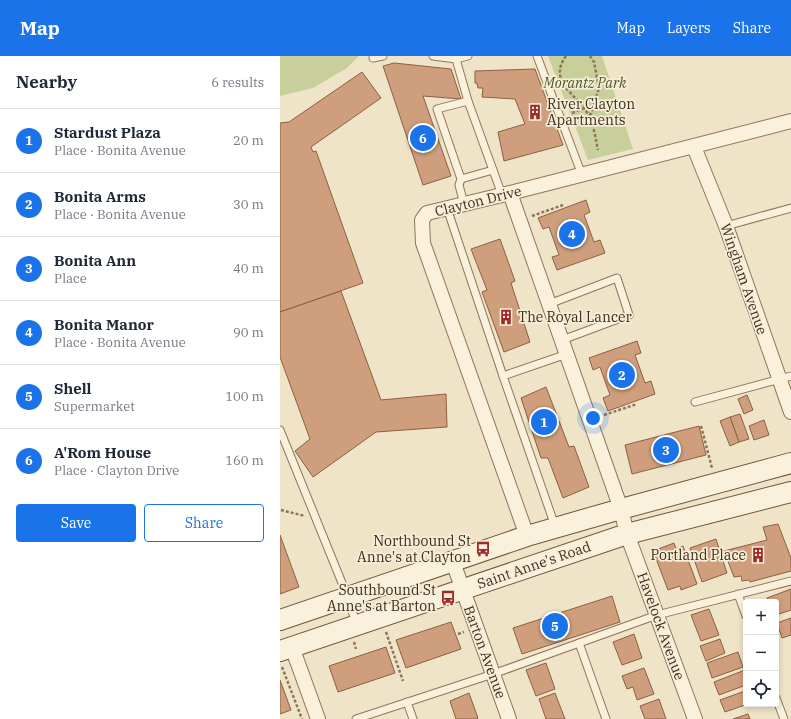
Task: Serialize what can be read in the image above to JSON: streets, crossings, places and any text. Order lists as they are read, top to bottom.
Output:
{
  "streets": {
    "main road": ["Saint Anne's Road"],
    "street": [
      "Clayton Drive",
      "Wingham Avenue",
      "Havelock Avenue",
      "Barton Avenue"
    ]
  },
  "crossings": [
    ["Clayton Drive", "Wingham Avenue"],
    ["Clayton Drive", "Saint Anne's Road"],
    ["Clayton Drive", "Havelock Avenue"],
    ["Saint Anne's Road", "Havelock Avenue"],
    ["Saint Anne's Road", "Barton Avenue"]
  ],
  "parks": ["Morantz Park"],
  "places": {
    "building": ["River Clayton Apartments", "The Royal Lancer", "Portland Place"],
    "bus stop": ["Northbound St Anne's at Clayton", "Southbound St Anne's at Barton"]
  },
  "page": {
    "header": "Map",
    "nav": ["Map", "Layers", "Share"],
    "heading": ["Nearby", "6 results"],
    "list": [
      {
        "mark": "1",
        "name": "Stardust Plaza",
        "note": "Place · Bonita Avenue",
        "value": "20 m"
      },
      {
        "mark": "2",
        "name": "Bonita Arms",
        "note": "Place · Bonita Avenue",
        "value": "30 m"
      },
      {
        "mark": "3",
        "name": "Bonita Ann",
        "note": "Place",
        "value": "40 m"
      },
      {
        "mark": "4",
        "name": "Bonita Manor",
        "note": "Place · Bonita Avenue",
        "value": "90 m"
      },
      {
        "mark": "5",
        "name": "Shell",
        "note": "Supermarket",
        "value": "100 m"
      },
      {
        "mark": "6",
        "name": "A'Rom House",
        "note": "Place · Clayton Drive",
        "value": "160 m"
      }
    ],
    "pins": [
      "6",
      "4",
      "2",
      "1",
      "3",
      "5"
    ],
    "buttons": ["Save", "Share"],
    "map_buttons": ["+", "−"]
  }
}
